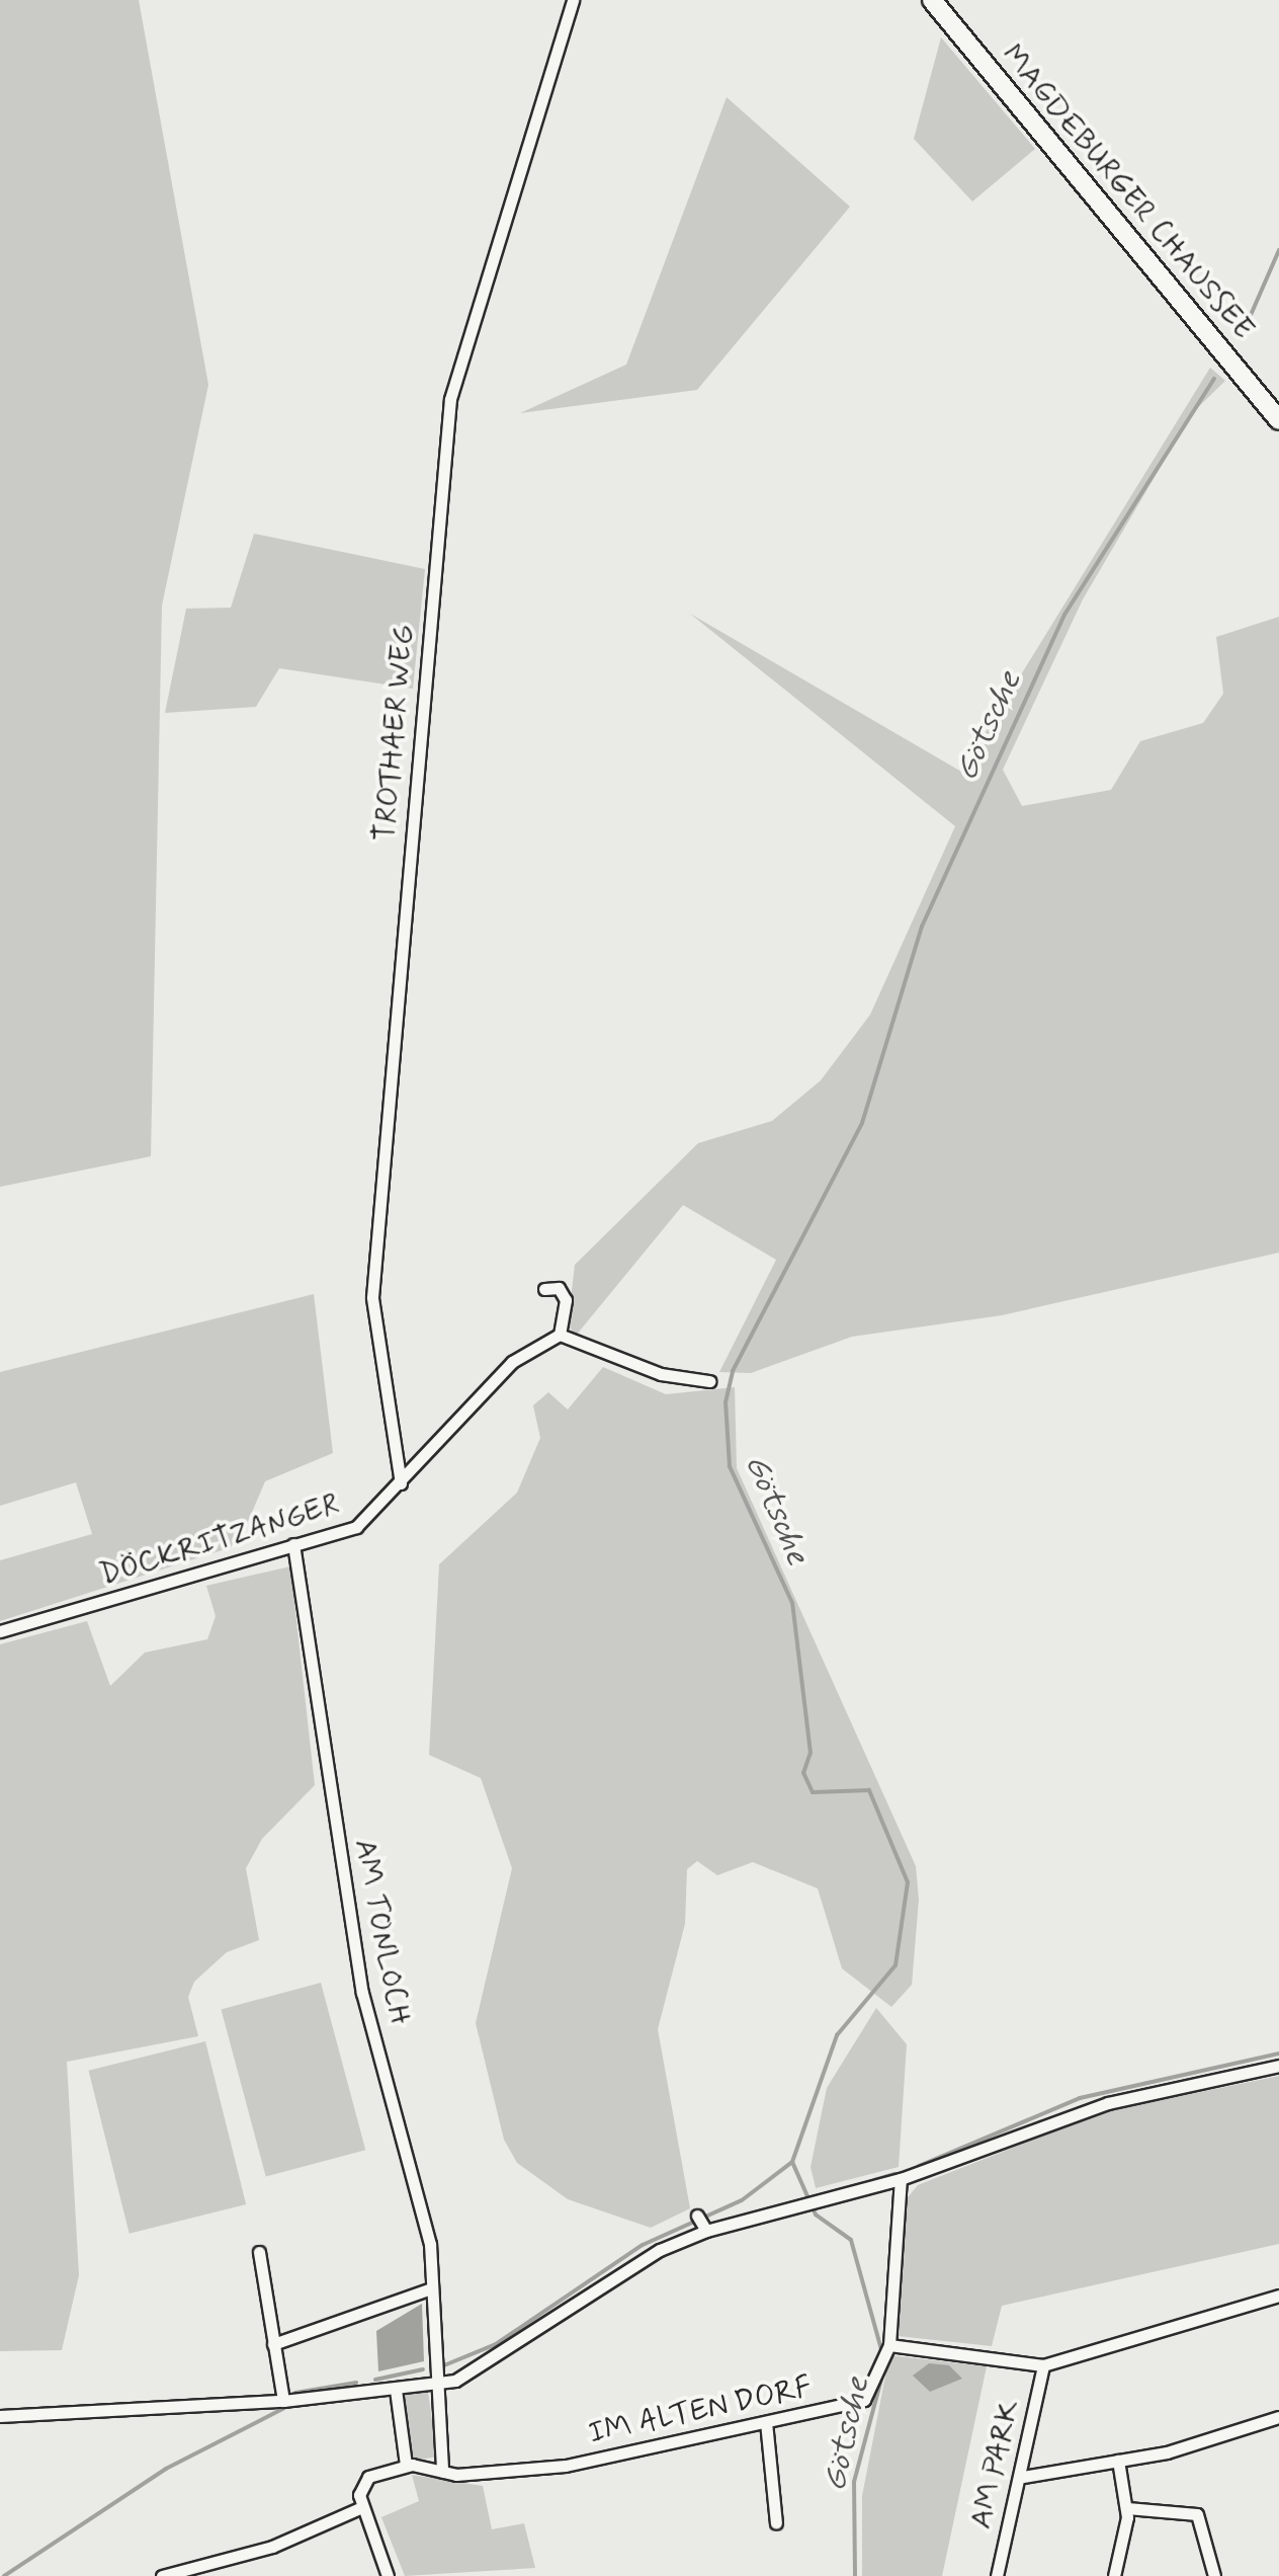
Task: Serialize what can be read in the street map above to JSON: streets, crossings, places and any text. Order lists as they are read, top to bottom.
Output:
{
  "streets": {
    "main road": ["MAGDEBURGER CHAUSSEE"],
    "street": [
      "TROTHAER WEG",
      "DÖCKRITZANGER",
      "AM TONLOCH",
      "IM ALTEN DORF",
      "AM PARK"
    ]
  },
  "crossings": [
    ["TROTHAER WEG", "DÖCKRITZANGER"],
    ["DÖCKRITZANGER", "AM TONLOCH"],
    ["AM TONLOCH", "IM ALTEN DORF"]
  ],
  "water": ["Götsche"]
}
